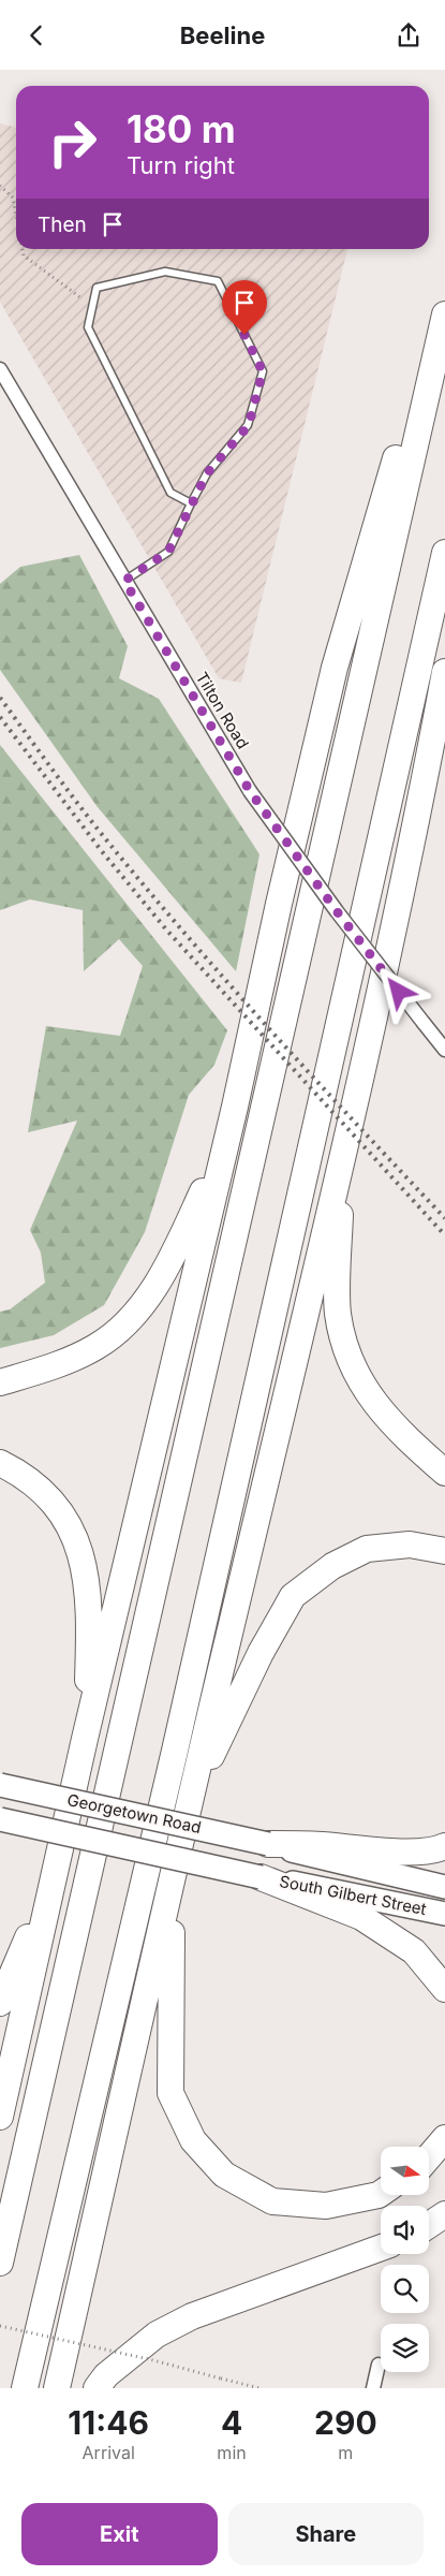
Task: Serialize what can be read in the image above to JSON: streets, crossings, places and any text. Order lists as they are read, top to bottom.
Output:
{
  "streets": {
    "main road": ["Georgetown Road", "South Gilbert Street"],
    "street": ["Tilton Road"]
  },
  "crossings": [
    ["Georgetown Road", "South Gilbert Street"]
  ],
  "north": "right",
  "page": {
    "header": "Beeline",
    "turn": ["180 m", "Turn right"],
    "then": "Then",
    "eta": [
      "11:46",
      "Arrival",
      "4",
      "min",
      "290",
      "m"
    ],
    "buttons": ["Exit", "Share"]
  }
}
